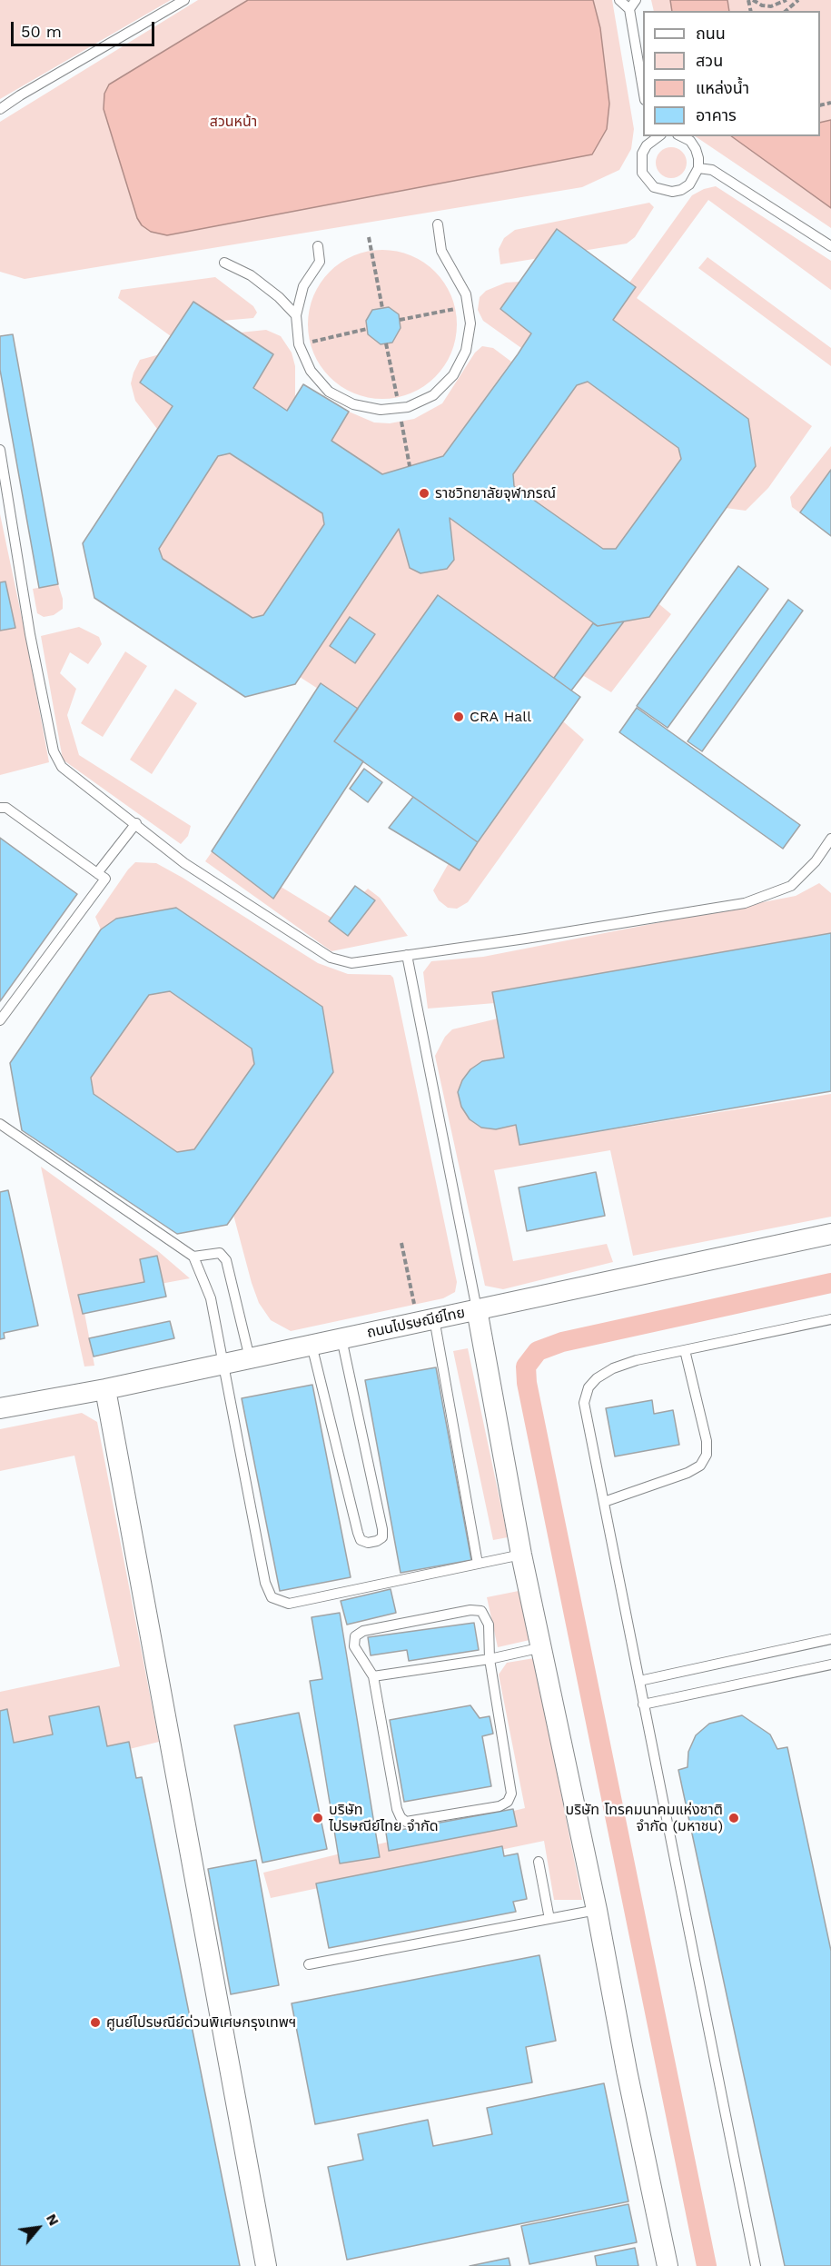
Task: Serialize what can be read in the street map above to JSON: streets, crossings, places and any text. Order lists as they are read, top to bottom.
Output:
{
  "streets": {
    "street": ["ถนนไปรษณีย์ไทย"]
  },
  "parks": ["สวนหน้า"],
  "places": [
    "ราชวิทยาลัยจุฬาภรณ์",
    "CRA Hall",
    "บริษัท ไปรษณีย์ไทย จำกัด",
    "บริษัท โทรคมนาคมแห่งชาติ จำกัด (มหาชน)",
    "ศูนย์ไปรษณีย์ด่วนพิเศษกรุงเทพฯ"
  ],
  "legend": [
    "ถนน",
    "สวน",
    "แหล่งน้ำ",
    "อาคาร"
  ],
  "scale_bar": "50 m",
  "north": "top right"
}
